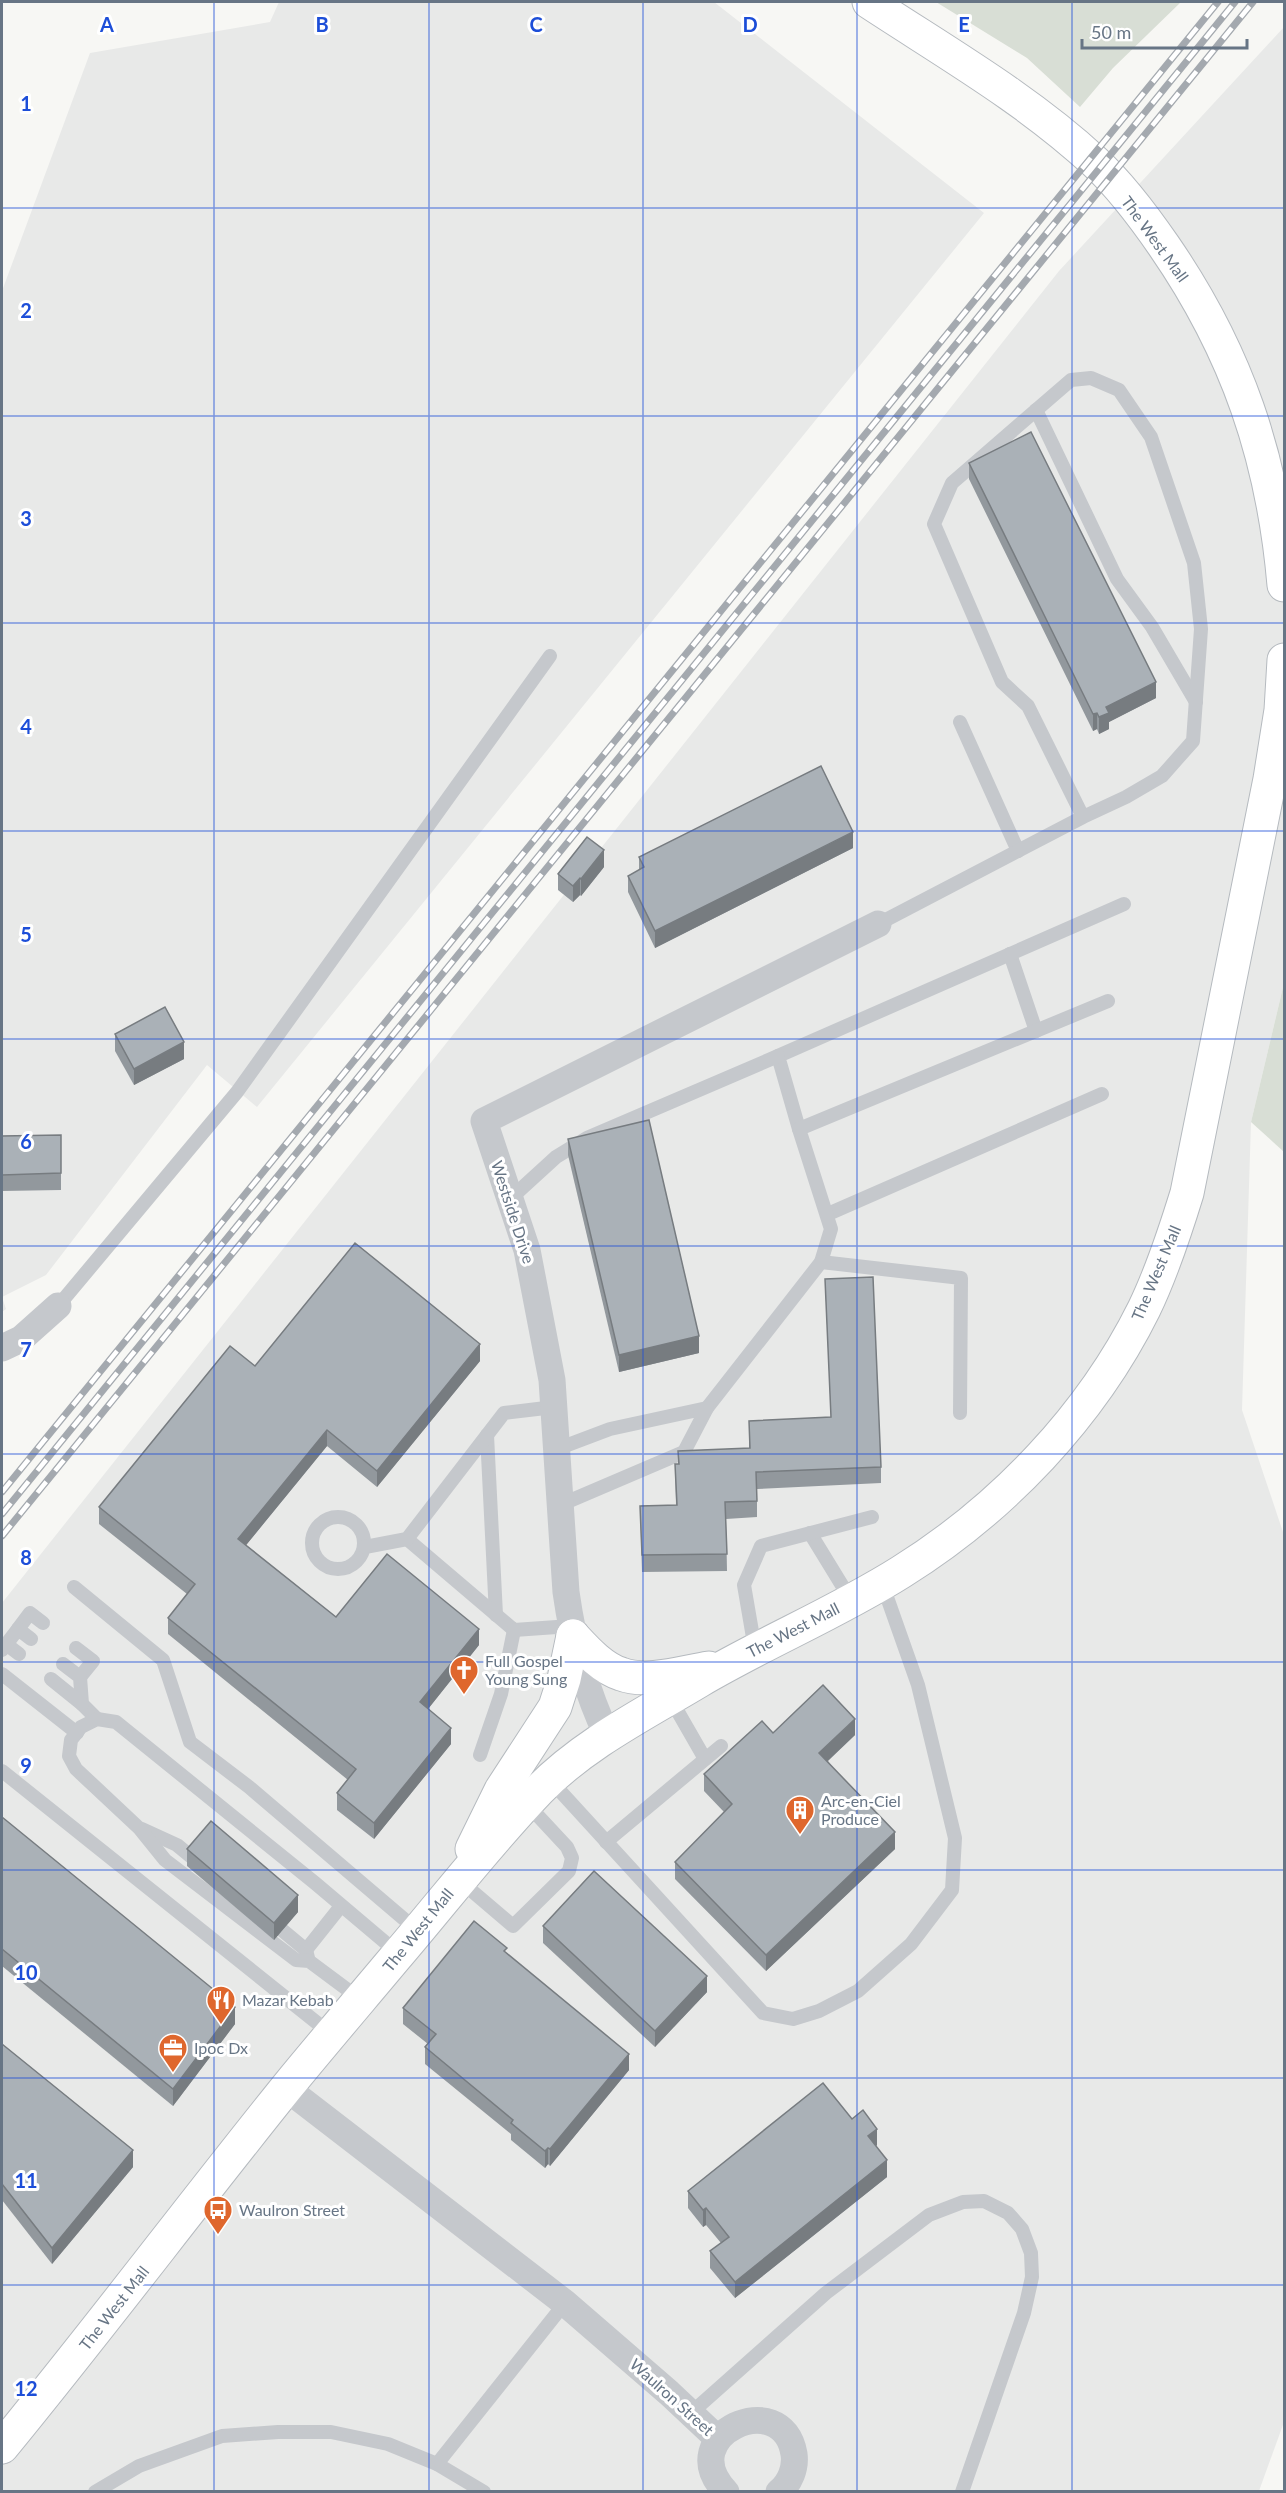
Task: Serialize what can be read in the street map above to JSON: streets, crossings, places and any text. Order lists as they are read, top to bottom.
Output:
{
  "streets": {
    "main road": ["The West Mall"],
    "street": ["Westside Drive", "Waulron Street"]
  },
  "crossings": [
    ["The West Mall", "Westside Drive"],
    ["The West Mall", "Waulron Street"]
  ],
  "places": {
    "church": ["Full Gospel Young Sung"],
    "building": ["Arc-en-Ciel Produce"],
    "restaurant": ["Mazar Kebab"],
    "office": ["Ipoc Dx"],
    "bus stop": ["Waulron Street"]
  },
  "scale_bar": "50 m",
  "grid": {
    "columns": [
      "A",
      "B",
      "C",
      "D",
      "E"
    ],
    "rows": [
      "1",
      "2",
      "3",
      "4",
      "5",
      "6",
      "7",
      "8",
      "9",
      "10",
      "11",
      "12"
    ]
  }
}
